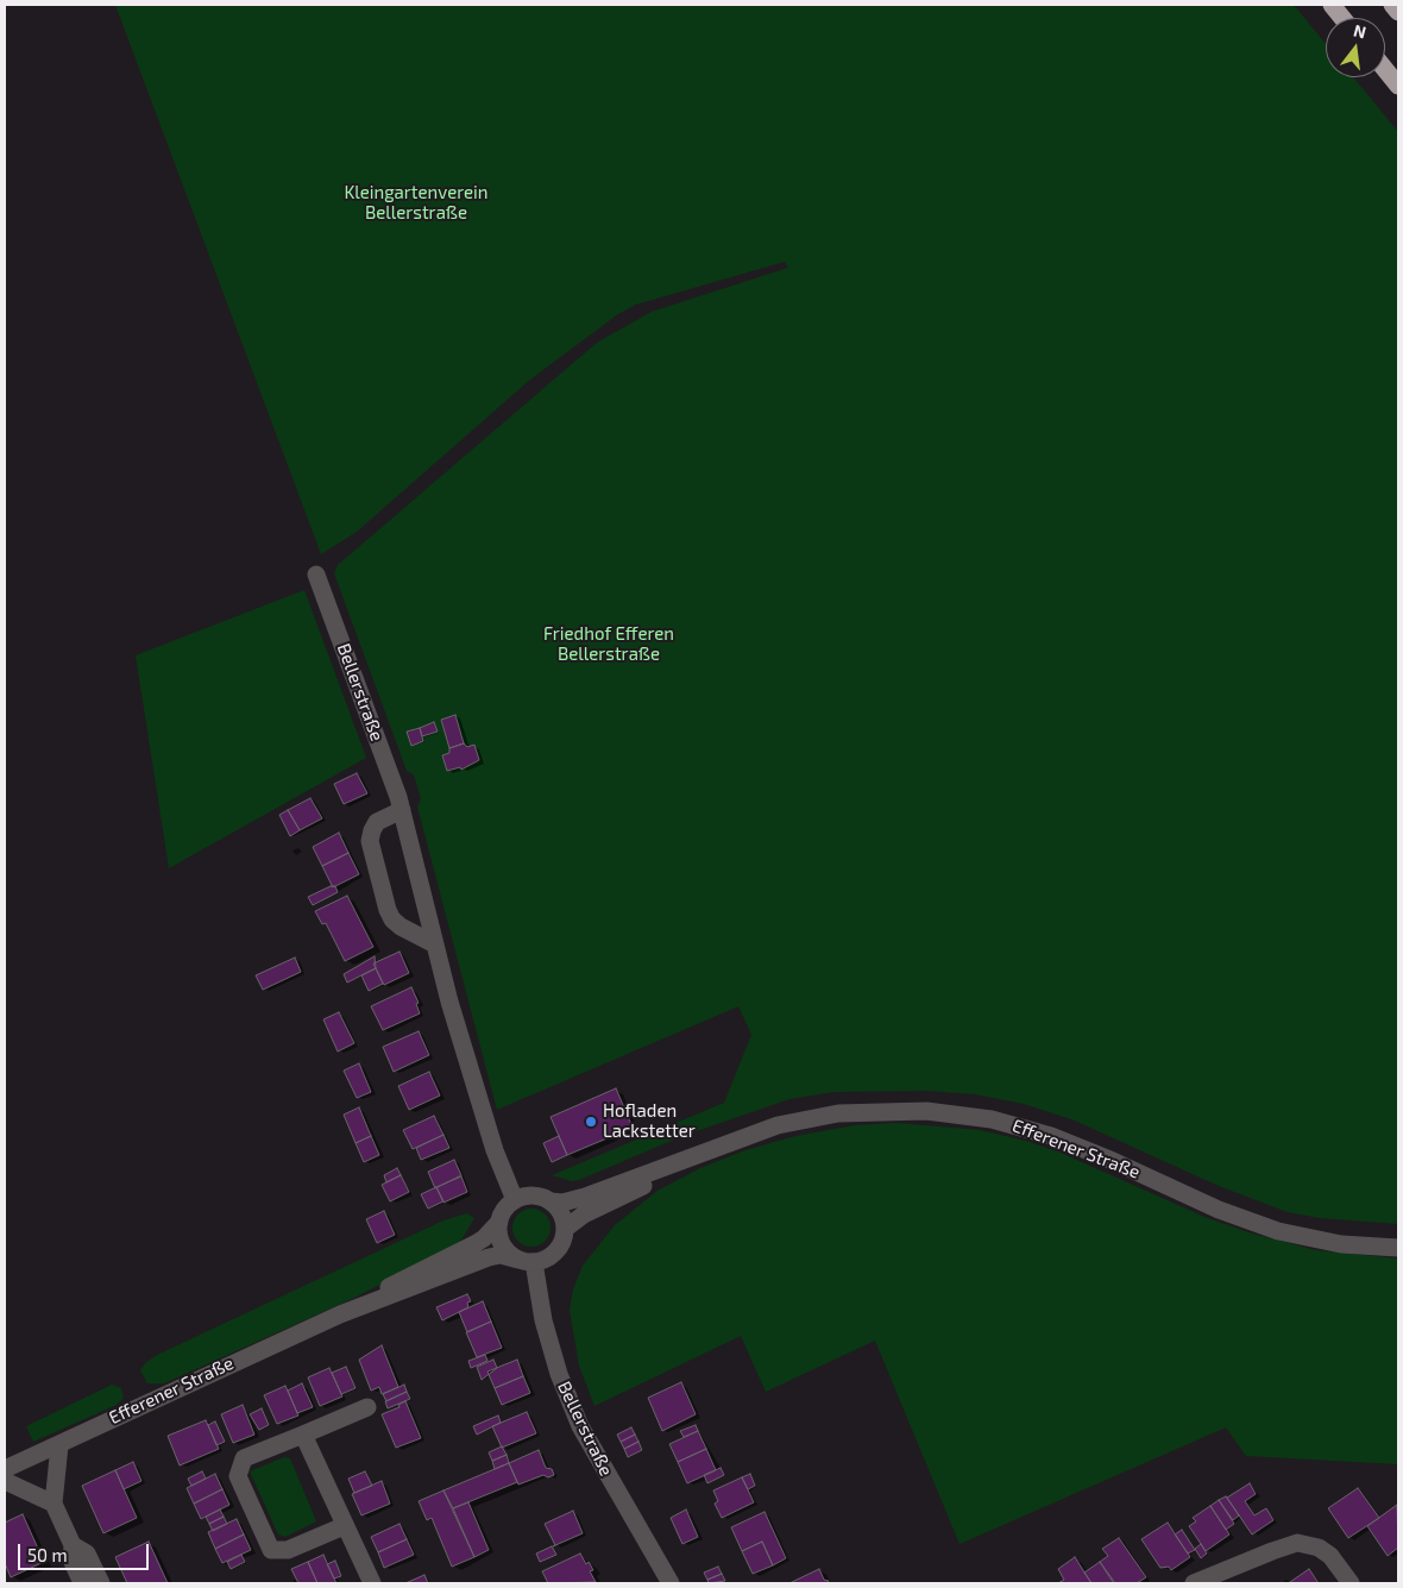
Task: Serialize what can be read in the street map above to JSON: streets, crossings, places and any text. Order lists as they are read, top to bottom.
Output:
{
  "streets": {
    "street": ["Bellerstraße", "Efferener Straße"]
  },
  "crossings": [
    ["Bellerstraße", "Efferener Straße"]
  ],
  "parks": ["Kleingartenverein Bellerstraße", "Friedhof Efferen Bellerstraße"],
  "places": ["Hofladen Lackstetter"],
  "scale_bar": "50 m",
  "north": "top"
}
